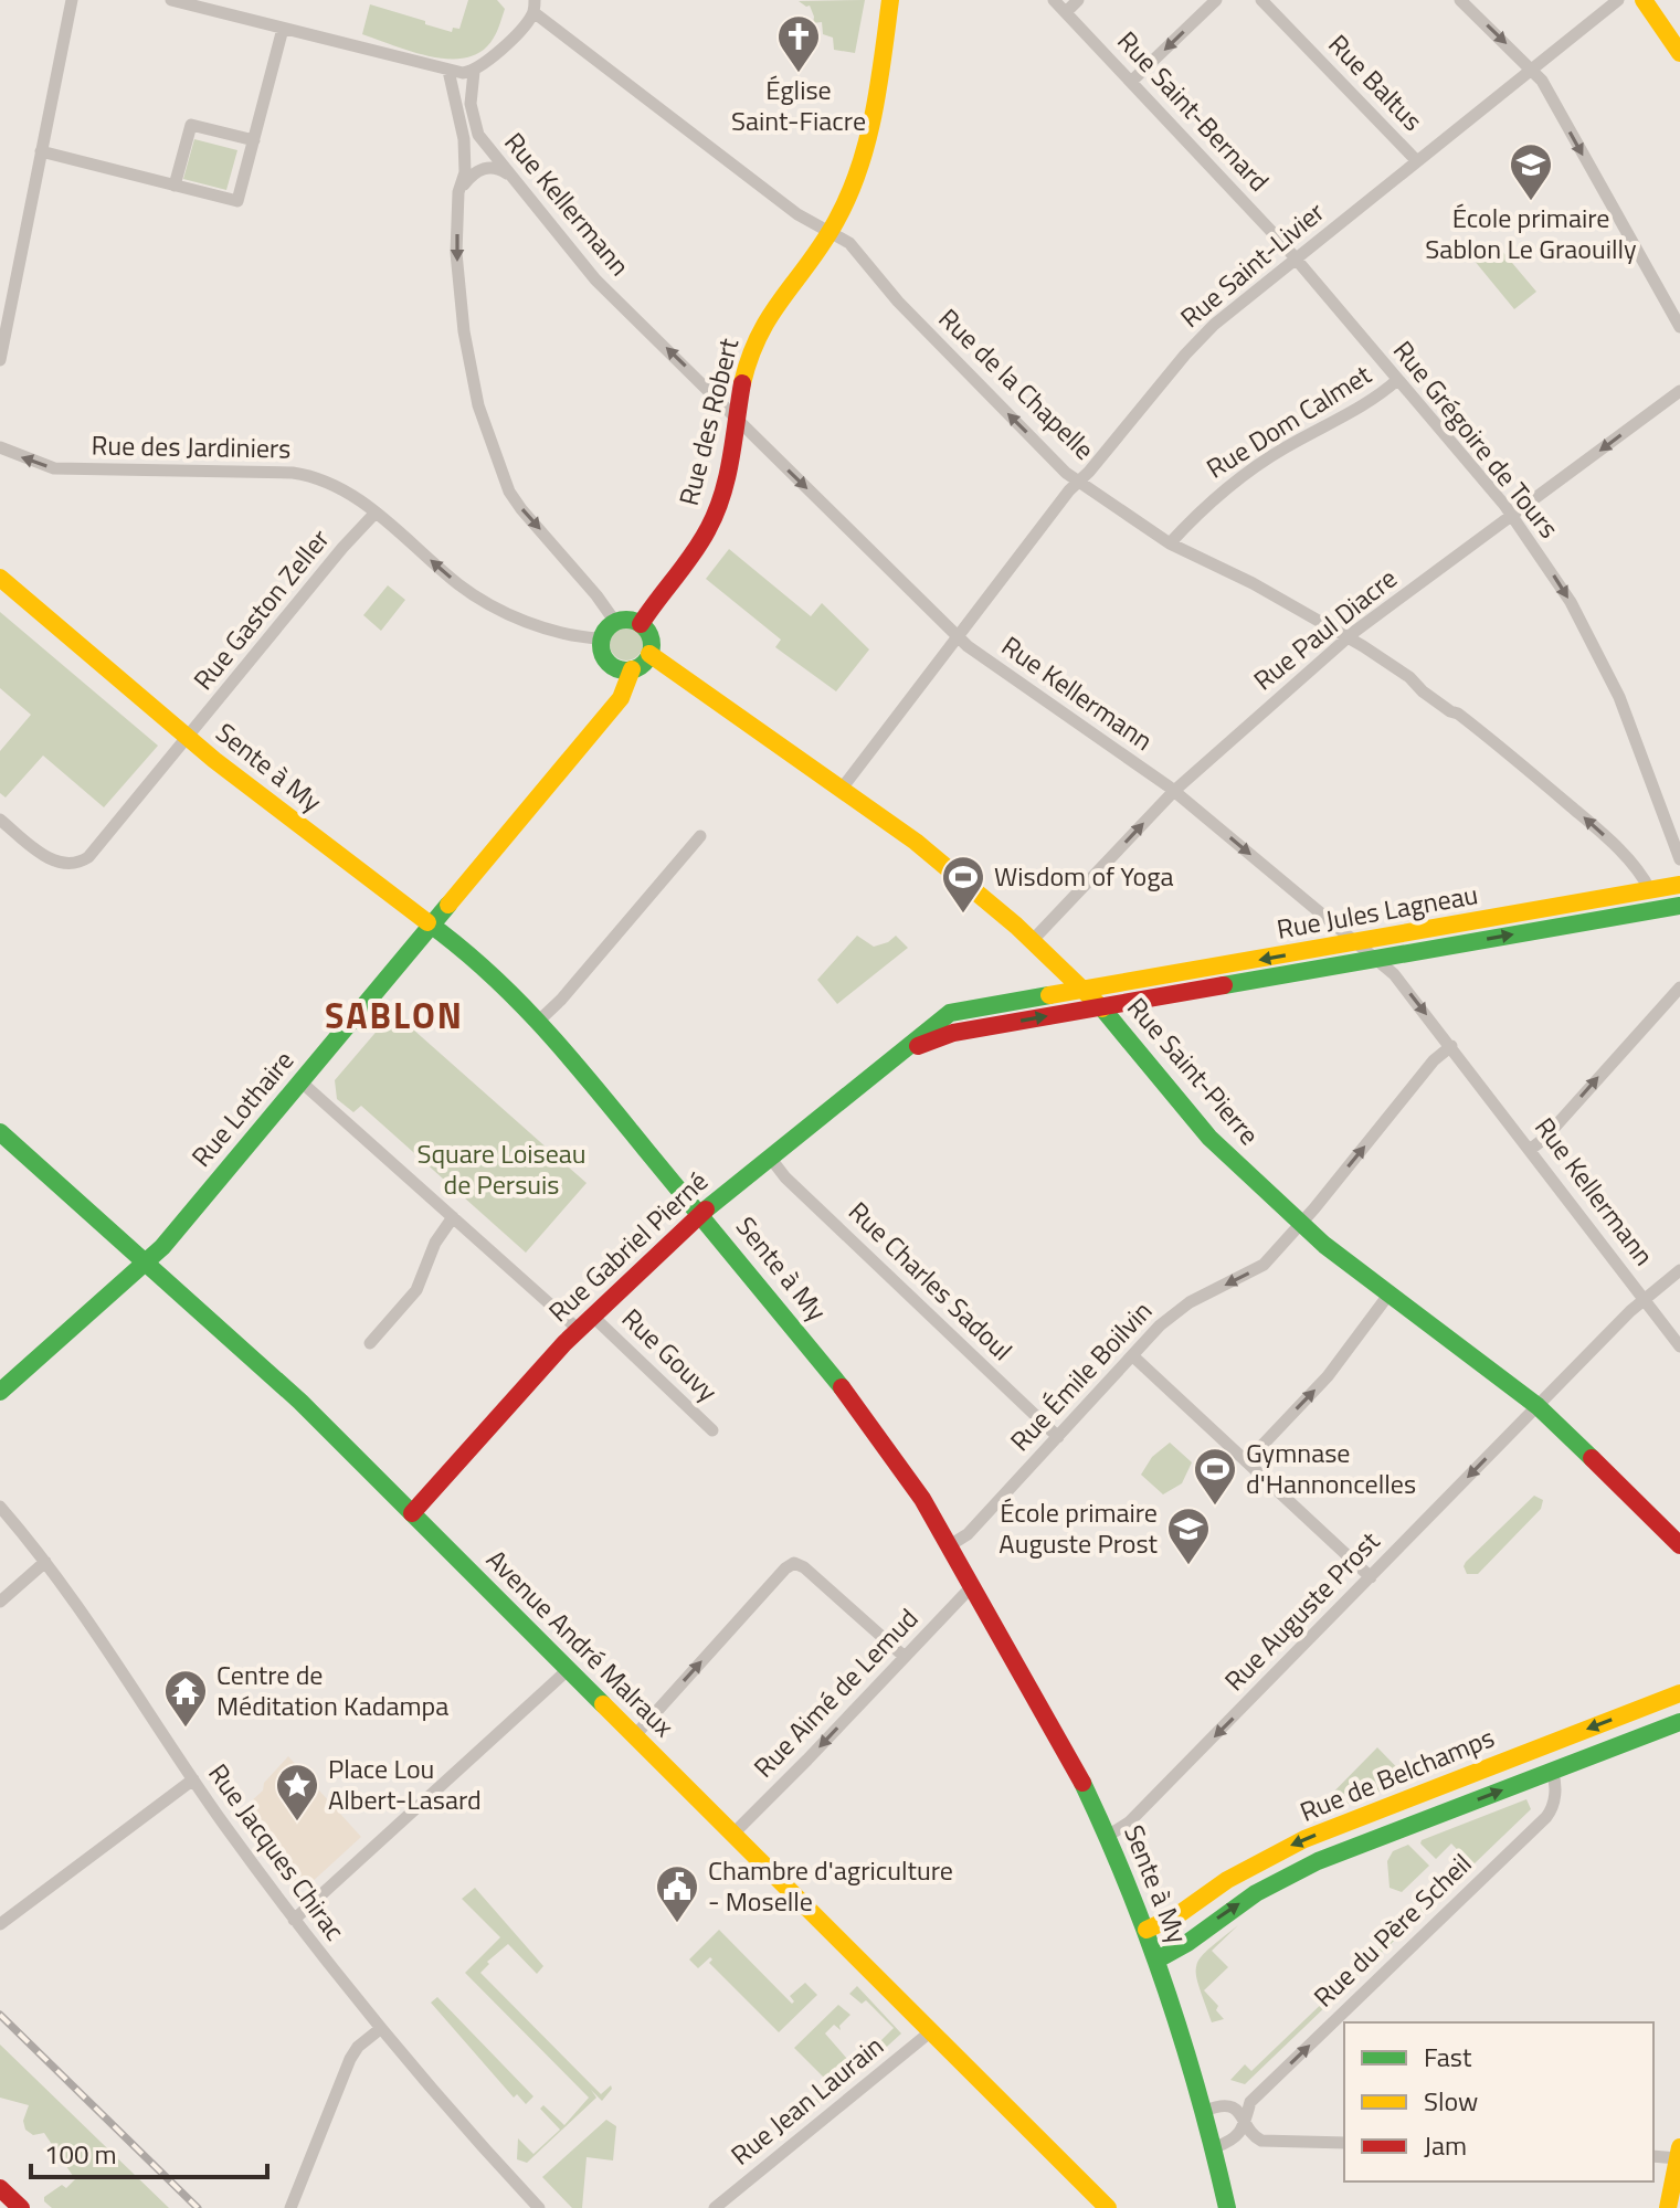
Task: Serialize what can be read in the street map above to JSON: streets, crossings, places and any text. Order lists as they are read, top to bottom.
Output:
{
  "streets": {
    "street": [
      "Rue Baltus",
      "Rue Saint-Bernard",
      "Rue Kellermann",
      "Rue Saint-Livier",
      "Rue de la Chapelle",
      "Rue des Robert",
      "Rue Dom Calmet",
      "Rue Grégoire de Tours",
      "Rue des Jardiniers",
      "Rue Gaston Zeller",
      "Rue Paul Diacre",
      "Sente à My",
      "Rue Jules Lagneau",
      "Rue Saint-Pierre",
      "Rue Lothaire",
      "Rue Gabriel Pierné",
      "Rue Charles Sadoul",
      "Rue Gouvy",
      "Rue Émile Boilvin",
      "Rue Auguste Prost",
      "Avenue André Malraux",
      "Rue Aimé de Lemud",
      "Rue de Belchamps",
      "Rue Jacques Chirac",
      "Rue du Père Scheil",
      "Rue Jean Laurain"
    ]
  },
  "crossings": [
    ["Rue Baltus", "Rue Saint-Livier"],
    ["Rue Saint-Bernard", "Rue Saint-Livier"],
    ["Rue Saint-Bernard", "Rue Grégoire de Tours"],
    ["Rue Kellermann", "Rue Saint-Livier"],
    ["Rue Kellermann", "Rue des Robert"],
    ["Rue Kellermann", "Rue Paul Diacre"],
    ["Rue Kellermann", "Rue Jules Lagneau"],
    ["Rue Kellermann", "Rue Émile Boilvin"],
    ["Rue Kellermann", "Rue Auguste Prost"],
    ["Rue Saint-Livier", "Rue de la Chapelle"],
    ["Rue Saint-Livier", "Rue Grégoire de Tours"],
    ["Rue Saint-Livier", "Rue Saint-Pierre"],
    ["Rue de la Chapelle", "Rue des Robert"],
    ["Rue de la Chapelle", "Rue Dom Calmet"],
    ["Rue de la Chapelle", "Rue Paul Diacre"],
    ["Rue de la Chapelle", "Rue Jules Lagneau"],
    ["Rue des Robert", "Rue des Jardiniers"],
    ["Rue des Robert", "Rue Saint-Pierre"],
    ["Rue des Robert", "Rue Lothaire"],
    ["Rue Dom Calmet", "Rue Grégoire de Tours"],
    ["Rue Grégoire de Tours", "Rue Paul Diacre"],
    ["Rue des Jardiniers", "Rue Gaston Zeller"],
    ["Rue des Jardiniers", "Rue Saint-Pierre"],
    ["Rue des Jardiniers", "Rue Lothaire"],
    ["Rue Gaston Zeller", "Sente à My"],
    ["Rue Paul Diacre", "Rue Saint-Pierre"],
    ["Sente à My", "Rue Lothaire"],
    ["Sente à My", "Rue Gabriel Pierné"],
    ["Sente à My", "Rue Émile Boilvin"],
    ["Sente à My", "Rue Auguste Prost"],
    ["Sente à My", "Rue Aimé de Lemud"],
    ["Sente à My", "Rue de Belchamps"],
    ["Sente à My", "Rue du Père Scheil"],
    ["Rue Jules Lagneau", "Rue Saint-Pierre"],
    ["Rue Jules Lagneau", "Rue Gabriel Pierné"],
    ["Rue Saint-Pierre", "Rue Lothaire"],
    ["Rue Saint-Pierre", "Rue Gabriel Pierné"],
    ["Rue Saint-Pierre", "Rue Émile Boilvin"],
    ["Rue Saint-Pierre", "Rue Auguste Prost"],
    ["Rue Lothaire", "Avenue André Malraux"],
    ["Rue Gabriel Pierné", "Rue Charles Sadoul"],
    ["Rue Gabriel Pierné", "Rue Gouvy"],
    ["Rue Gabriel Pierné", "Avenue André Malraux"],
    ["Rue Charles Sadoul", "Rue Émile Boilvin"],
    ["Avenue André Malraux", "Rue Aimé de Lemud"],
    ["Avenue André Malraux", "Rue Jean Laurain"],
    ["Rue de Belchamps", "Rue du Père Scheil"]
  ],
  "one_way": [
    "Rue de la Chapelle",
    "Rue Grégoire de Tours",
    "Rue des Jardiniers",
    "Rue Auguste Prost",
    "Rue Aimé de Lemud",
    "Rue du Père Scheil"
  ],
  "districts": ["SABLON"],
  "parks": ["Square Loiseau de Persuis"],
  "places": {
    "church": ["Église Saint-Fiacre"],
    "school or university": ["École primaire Sablon Le Graouilly", "École primaire Auguste Prost"],
    "sports": ["Wisdom of Yoga", "Gymnase d'Hannoncelles"],
    "temple": ["Centre de Méditation Kadampa"],
    "place": ["Place Lou Albert-Lasard"],
    "public building": ["Chambre d'agriculture - Moselle"]
  },
  "legend": ["Fast", "Slow", "Jam"],
  "scale_bar": "100 m"
}
